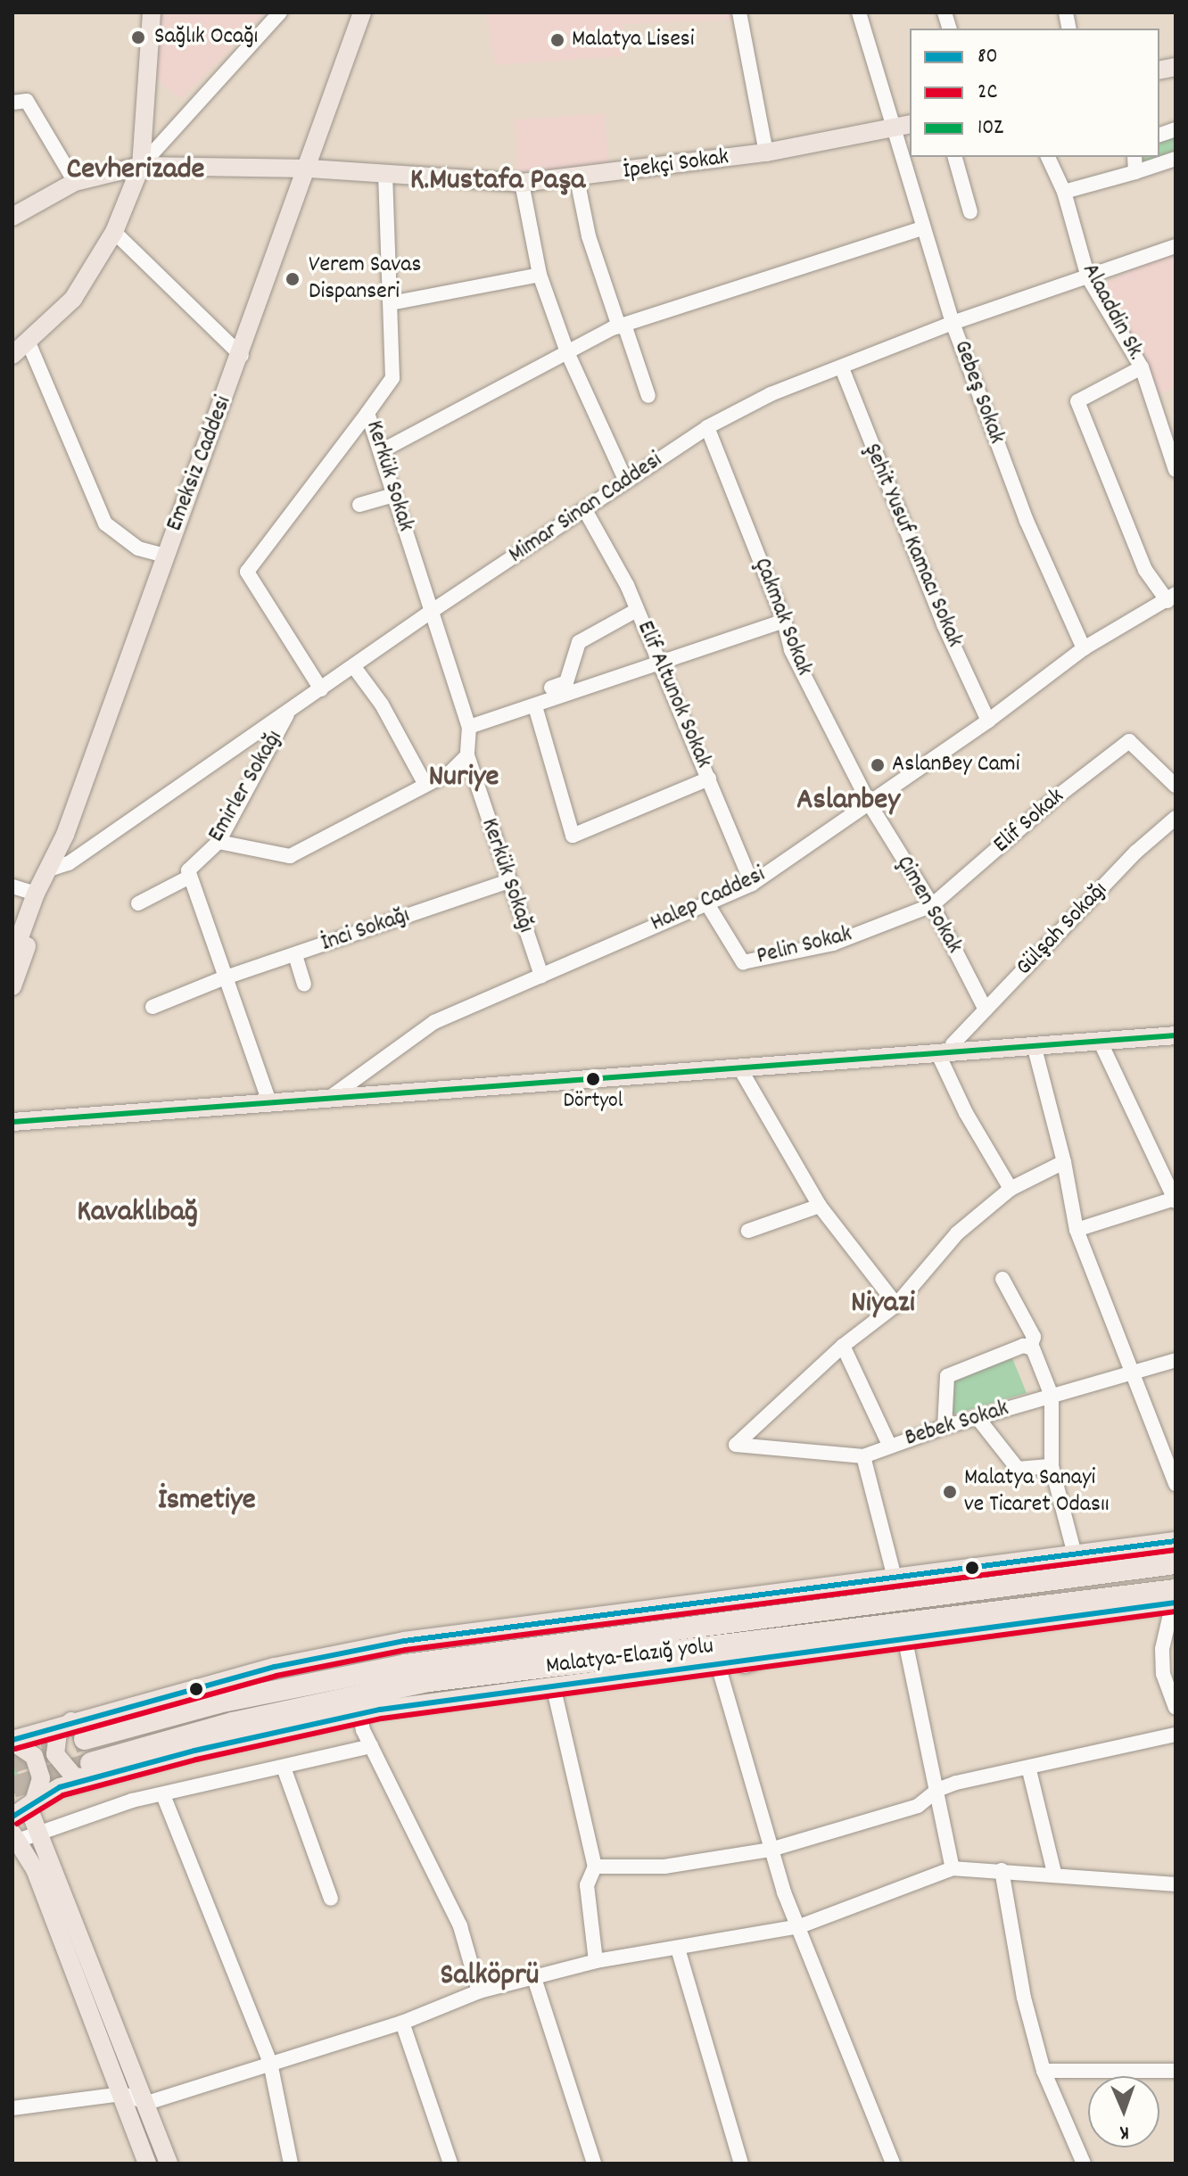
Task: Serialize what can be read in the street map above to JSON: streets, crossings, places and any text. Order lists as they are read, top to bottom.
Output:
{
  "streets": {
    "highway": ["Malatya-Elazığ yolu"],
    "main road": ["İpekçi Sokak", "Emeksiz Caddesi"],
    "street": [
      "Alaaddin Sk.",
      "Gebeş Sokak",
      "Kerkük Sokak",
      "Mimar Sinan Caddesi",
      "Şehit Yusuf Kamacı Sokak",
      "Çakmak Sokak",
      "Elif Altunok Sokak",
      "Emirler Sokağı",
      "Elif Sokak",
      "Kerkük Sokağı",
      "Halep Caddesi",
      "Çimen Sokak",
      "Gülşah Sokağı",
      "İnci Sokağı",
      "Pelin Sokak",
      "Bebek Sokak"
    ]
  },
  "crossings": [
    ["İpekçi Sokak", "Gebeş Sokak"],
    ["İpekçi Sokak", "Emeksiz Caddesi"],
    ["İpekçi Sokak", "Kerkük Sokak"],
    ["Alaaddin Sk.", "Mimar Sinan Caddesi"],
    ["Gebeş Sokak", "Mimar Sinan Caddesi"],
    ["Gebeş Sokak", "Halep Caddesi"],
    ["Emeksiz Caddesi", "Mimar Sinan Caddesi"],
    ["Kerkük Sokak", "Mimar Sinan Caddesi"],
    ["Kerkük Sokak", "Kerkük Sokağı"],
    ["Mimar Sinan Caddesi", "Şehit Yusuf Kamacı Sokak"],
    ["Mimar Sinan Caddesi", "Çakmak Sokak"],
    ["Mimar Sinan Caddesi", "Elif Altunok Sokak"],
    ["Mimar Sinan Caddesi", "Emirler Sokağı"],
    ["Mimar Sinan Caddesi", "Kerkük Sokağı"],
    ["Şehit Yusuf Kamacı Sokak", "Halep Caddesi"],
    ["Çakmak Sokak", "Halep Caddesi"],
    ["Çakmak Sokak", "Çimen Sokak"],
    ["Elif Altunok Sokak", "Halep Caddesi"],
    ["Elif Sokak", "Çimen Sokak"],
    ["Elif Sokak", "Pelin Sokak"],
    ["Kerkük Sokağı", "Halep Caddesi"],
    ["Kerkük Sokağı", "İnci Sokağı"],
    ["Halep Caddesi", "Çimen Sokak"],
    ["Halep Caddesi", "Pelin Sokak"],
    ["Çimen Sokak", "Gülşah Sokağı"],
    ["Çimen Sokak", "Pelin Sokak"]
  ],
  "districts": [
    "Cevherizade",
    "K.Mustafa Paşa",
    "Nuriye",
    "Aslanbey",
    "Kavaklıbağ",
    "Niyazi",
    "İsmetiye",
    "Salköprü"
  ],
  "places": [
    "Sağlık Ocağı",
    "Malatya Lisesi",
    "Verem Savas Dispanseri",
    "AslanBey Cami",
    "Dörtyol",
    "Malatya Sanayi ve Ticaret Odasıı"
  ],
  "lines": ["transit line 10Z", "transit line 80", "transit line 2C"],
  "legend": ["80", "2C", "10Z"],
  "north": "bottom"
}
